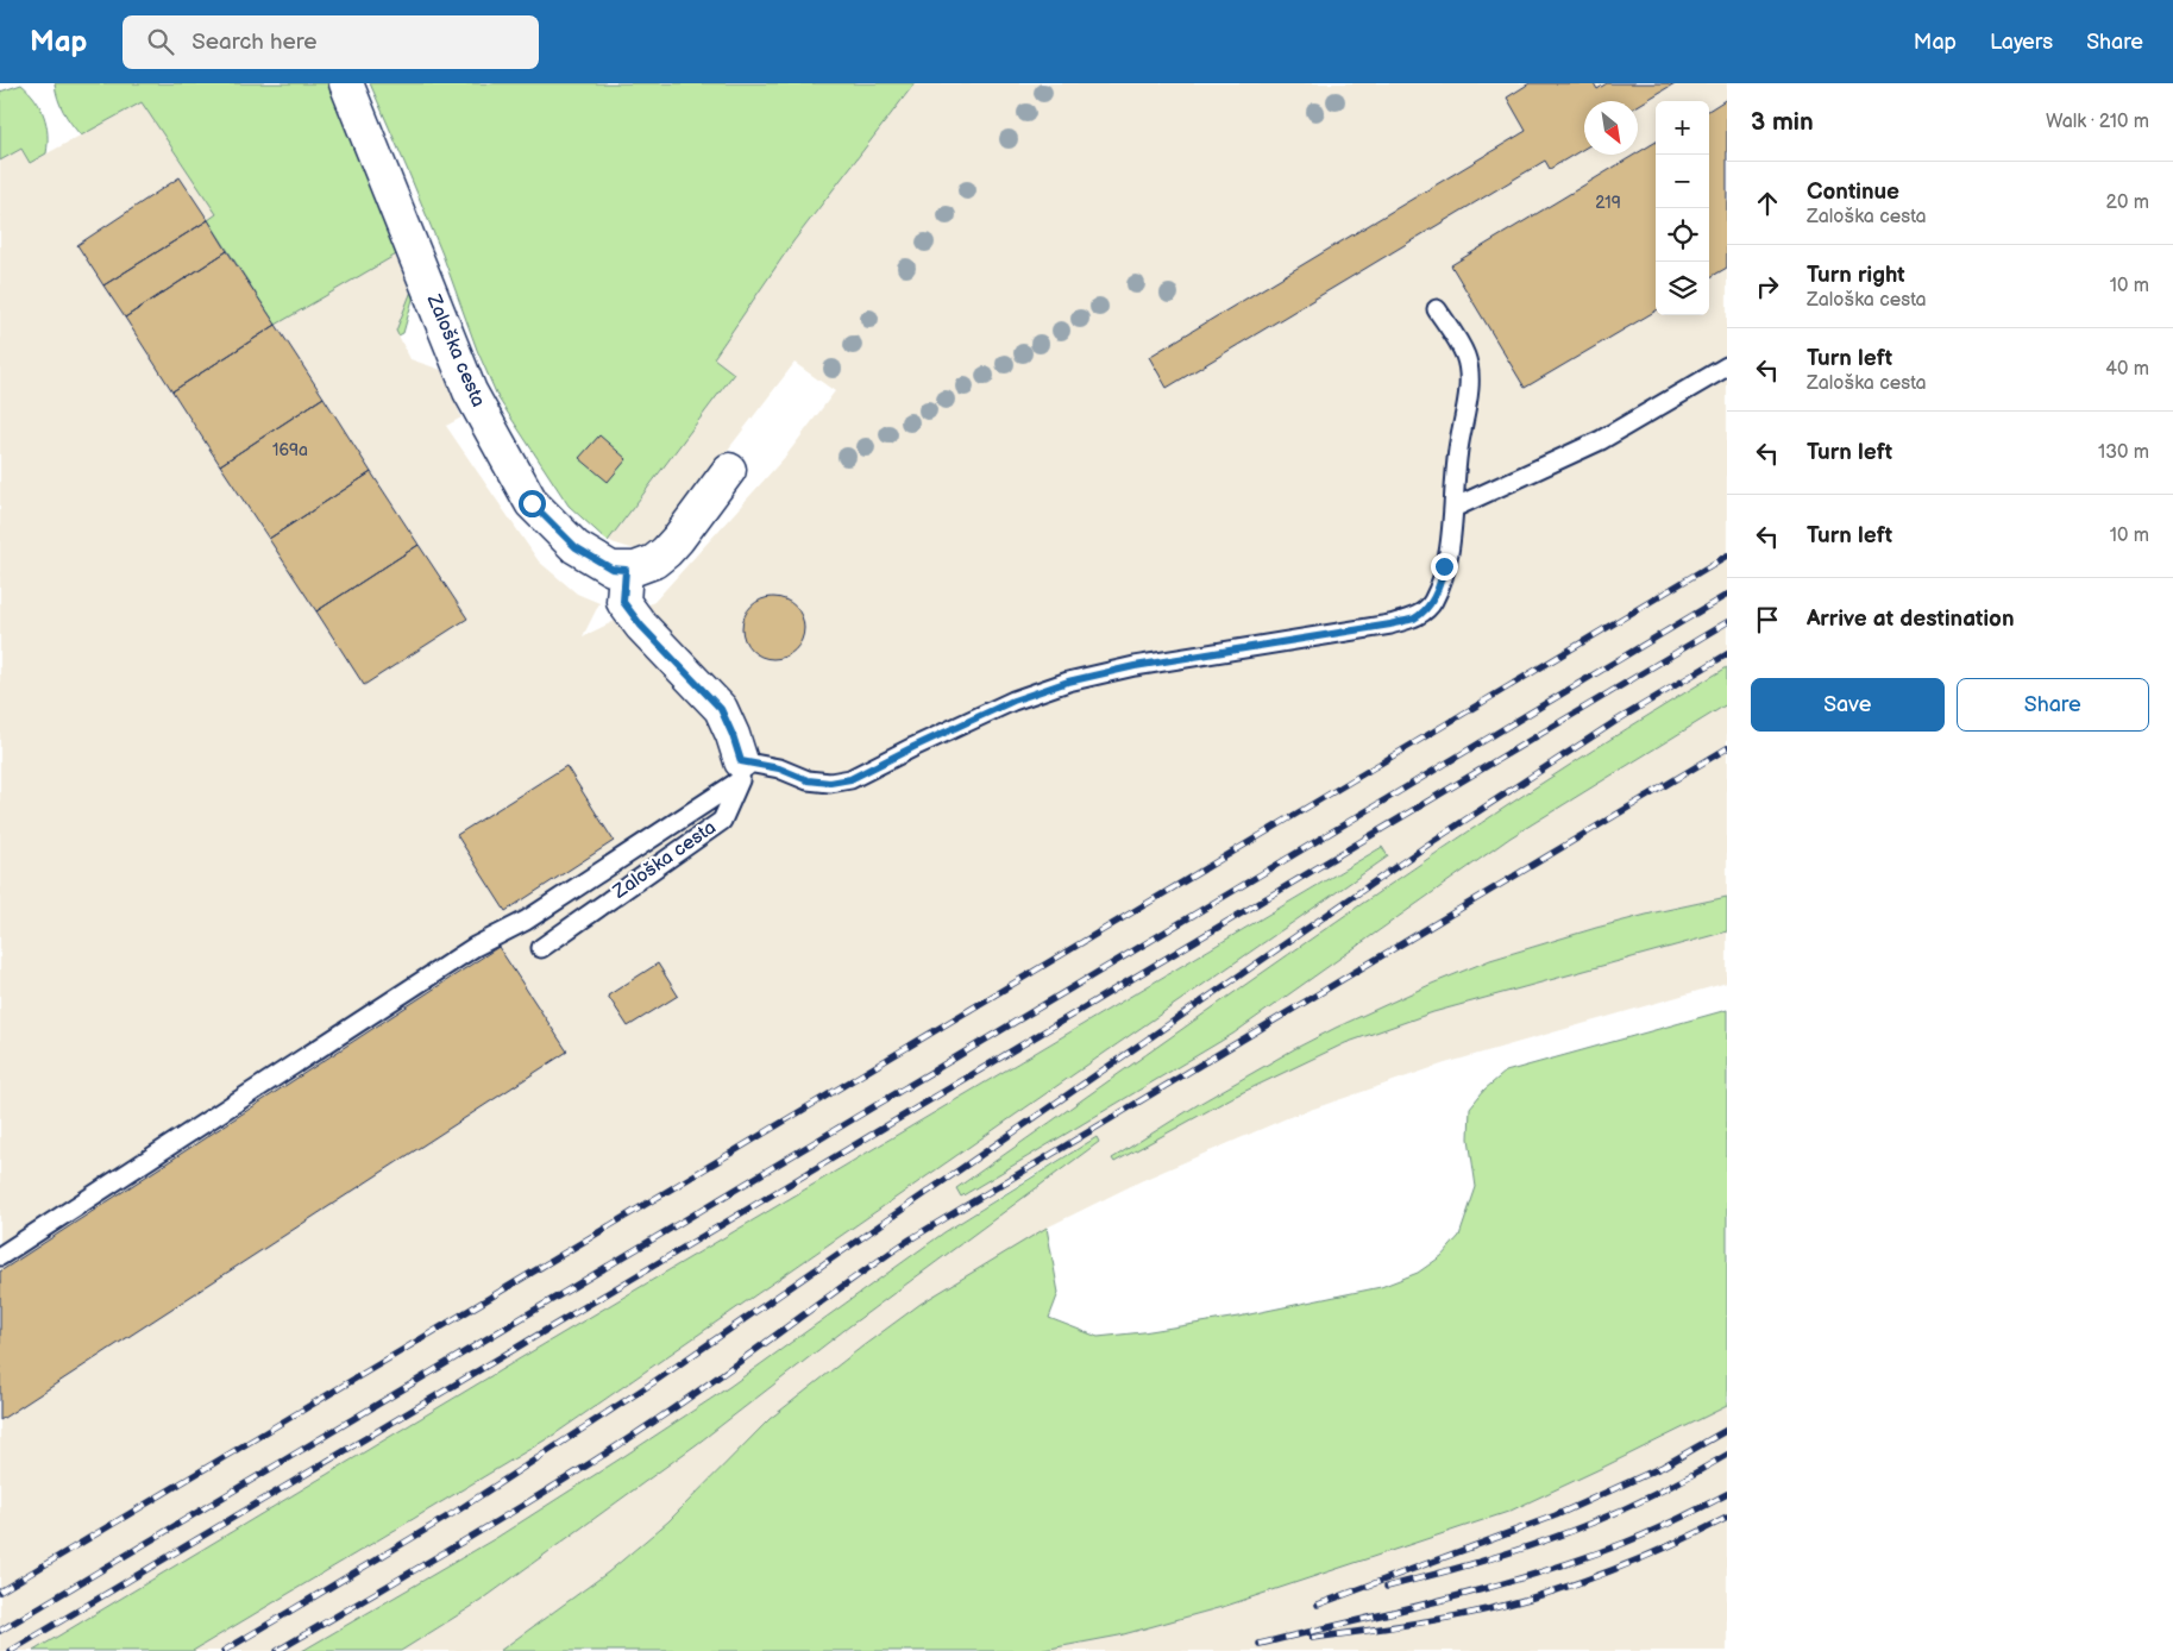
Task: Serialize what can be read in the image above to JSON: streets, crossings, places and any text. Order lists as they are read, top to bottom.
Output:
{
  "streets": {
    "street": ["Zaloška cesta"]
  },
  "house_numbers": ["219", "169a"],
  "north": "bottom right",
  "page": {
    "header": "Map",
    "search": "Search here",
    "nav": ["Map", "Layers", "Share"],
    "heading": ["3 min", "Walk · 210 m"],
    "map_buttons": ["+", "−"],
    "list": [
      ["Continue", "Zaloška cesta", "20 m"],
      ["Turn right", "Zaloška cesta", "10 m"],
      ["Turn left", "Zaloška cesta", "40 m"],
      ["Turn left", "130 m"],
      ["Turn left", "10 m"],
      "Arrive at destination"
    ],
    "buttons": ["Save", "Share"]
  }
}
